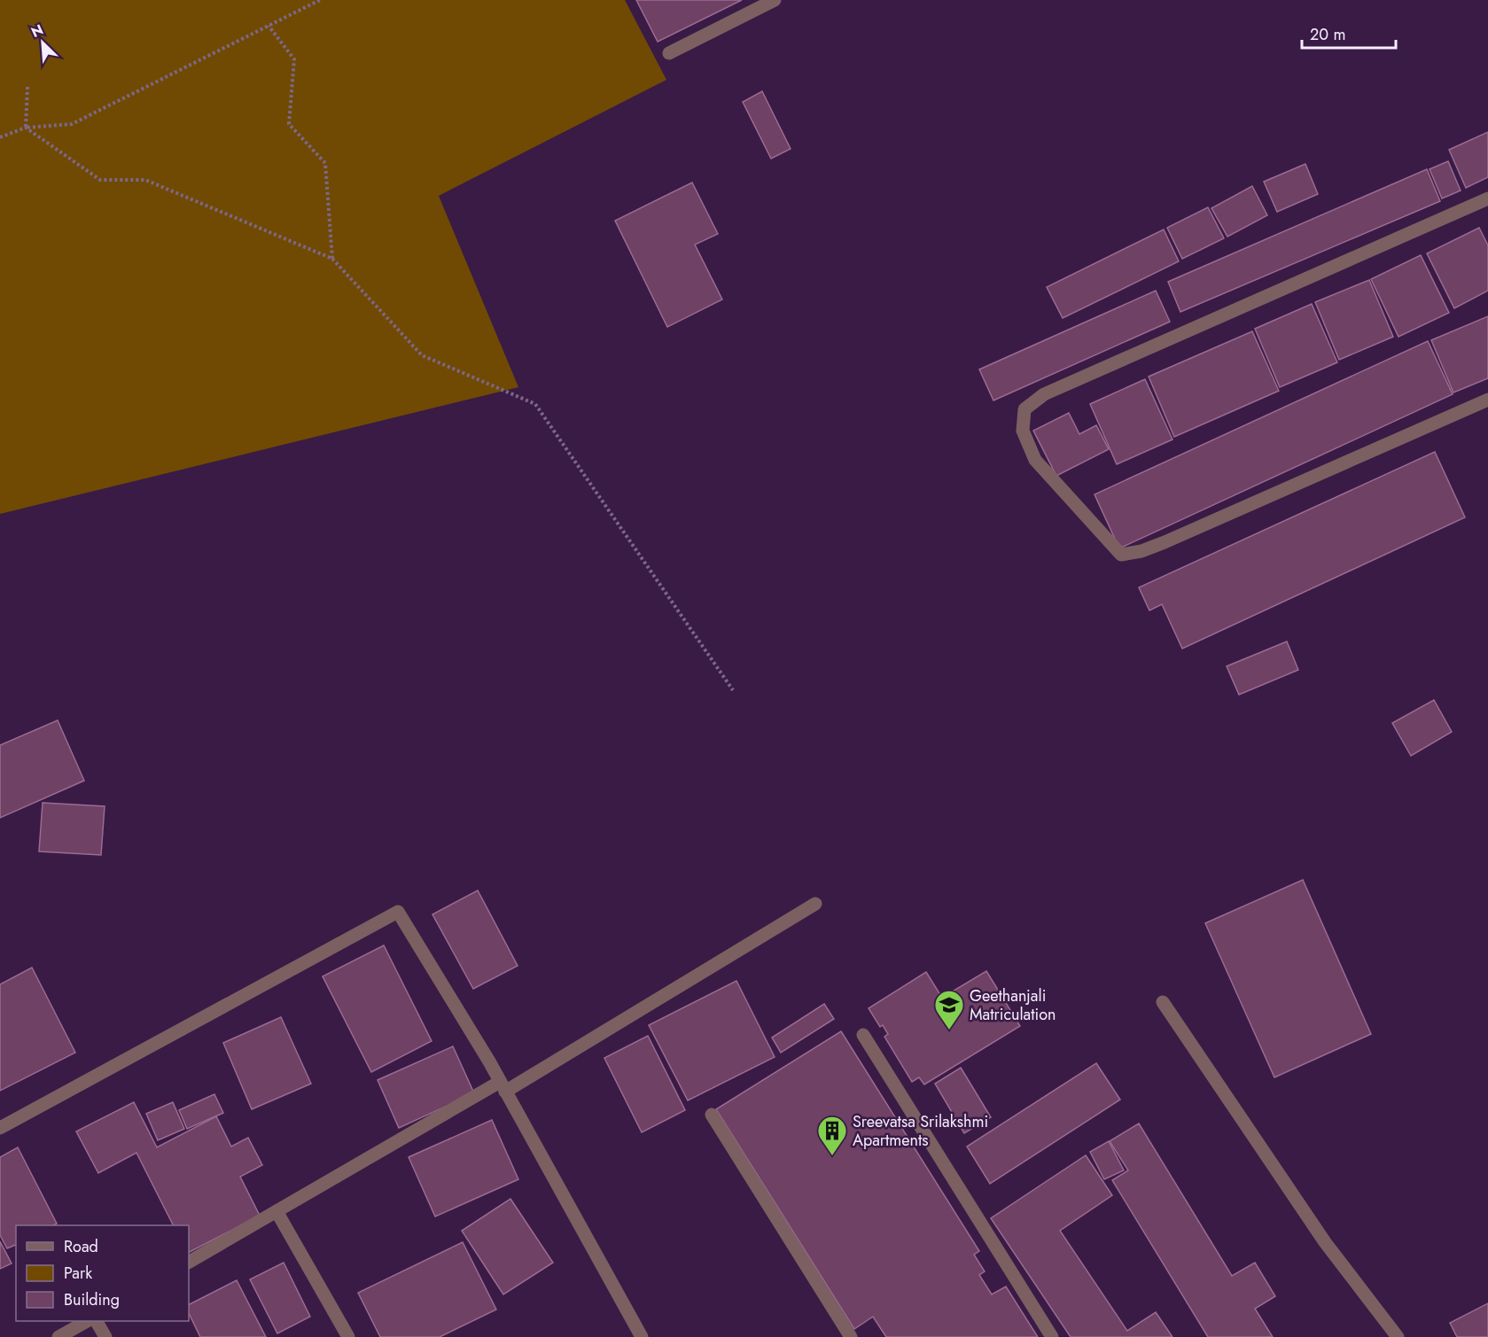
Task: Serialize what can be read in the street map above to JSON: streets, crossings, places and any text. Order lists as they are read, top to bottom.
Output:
{
  "places": {
    "school or university": ["Geethanjali Matriculation"],
    "building": ["Sreevatsa Srilakshmi Apartments"]
  },
  "legend": ["Road", "Park", "Building"],
  "scale_bar": "20 m",
  "north": "top left"
}
